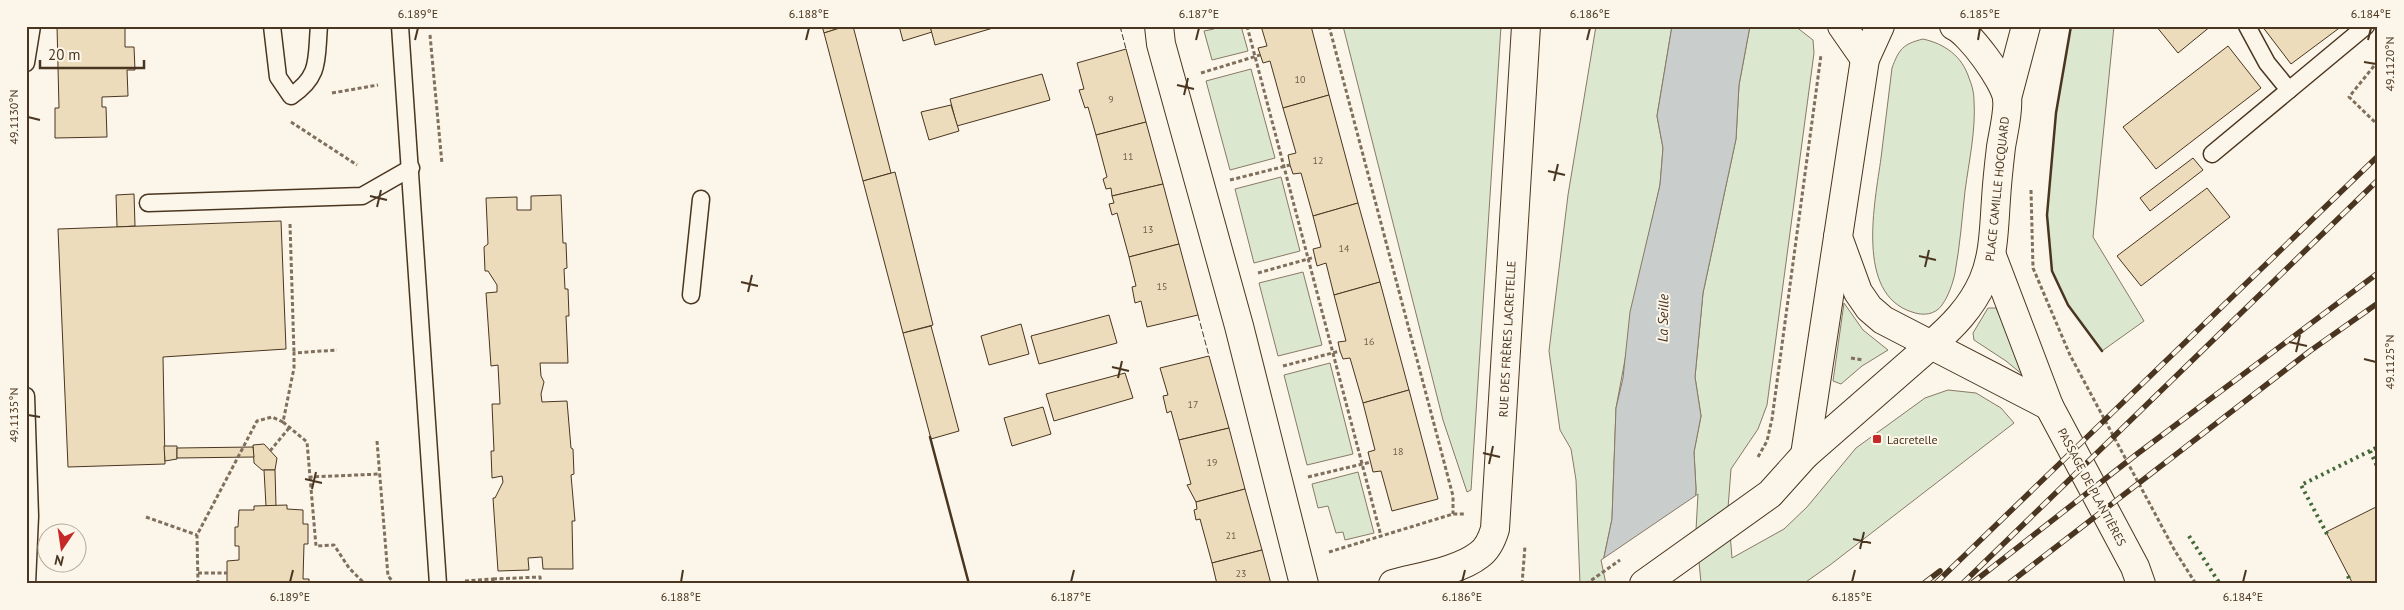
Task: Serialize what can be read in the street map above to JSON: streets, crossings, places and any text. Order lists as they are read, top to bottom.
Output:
{
  "streets": {
    "main road": ["PLACE CAMILLE HOCQUARD", "RUE DES FRÈRES LACRETELLE", "PASSAGE DE PLANTIÈRES"]
  },
  "crossings": [
    ["PLACE CAMILLE HOCQUARD", "PASSAGE DE PLANTIÈRES"]
  ],
  "water": ["La Seille"],
  "places": {
    "transit": ["Lacretelle"]
  },
  "house_numbers": [
    "10",
    "9",
    "11",
    "12",
    "13",
    "14",
    "15",
    "16",
    "17",
    "18",
    "19",
    "21",
    "23"
  ],
  "scale_bar": "20 m",
  "north": "bottom",
  "coordinates": [
    "6.189°E",
    "6.188°E",
    "6.187°E",
    "6.186°E",
    "6.185°E",
    "6.184°E",
    "49.1120°N",
    "49.1130°N",
    "49.1125°N",
    "49.1135°N"
  ]
}
